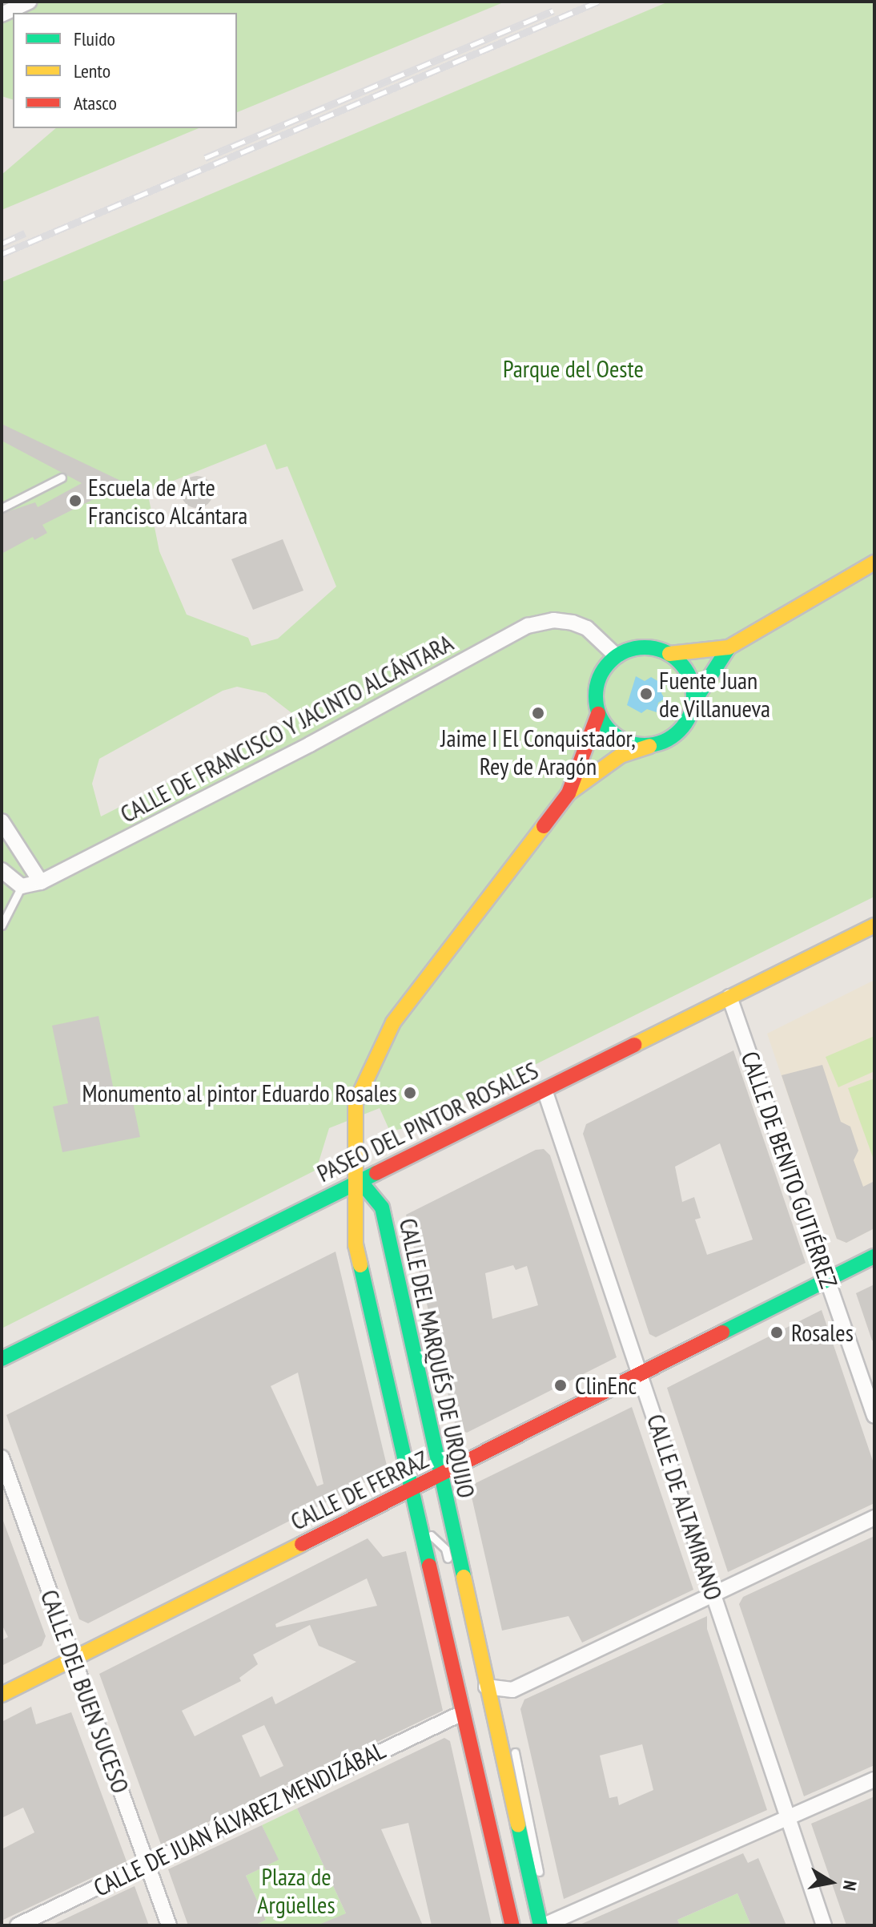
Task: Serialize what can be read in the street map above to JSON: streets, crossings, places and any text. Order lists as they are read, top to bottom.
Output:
{
  "streets": {
    "main road": ["PASEO DEL PINTOR ROSALES", "CALLE DEL MARQUÉS DE URQUIJO", "CALLE DE FERRAZ"],
    "street": [
      "CALLE DE FRANCISCO Y JACINTO ALCÁNTARA",
      "CALLE DE BENITO GUTIÉRREZ",
      "CALLE DE ALTAMIRANO",
      "CALLE DEL BUEN SUCESO",
      "CALLE DE JUAN ÁLVAREZ MENDIZÁBAL"
    ]
  },
  "crossings": [
    ["PASEO DEL PINTOR ROSALES", "CALLE DE BENITO GUTIÉRREZ"],
    ["PASEO DEL PINTOR ROSALES", "CALLE DEL MARQUÉS DE URQUIJO"],
    ["PASEO DEL PINTOR ROSALES", "CALLE DE ALTAMIRANO"],
    ["CALLE DE BENITO GUTIÉRREZ", "CALLE DE FERRAZ"],
    ["CALLE DEL MARQUÉS DE URQUIJO", "CALLE DE FERRAZ"],
    ["CALLE DE FERRAZ", "CALLE DE ALTAMIRANO"],
    ["CALLE DE FERRAZ", "CALLE DEL BUEN SUCESO"],
    ["CALLE DEL BUEN SUCESO", "CALLE DE JUAN ÁLVAREZ MENDIZÁBAL"]
  ],
  "parks": ["Parque del Oeste", "Plaza de Argüelles"],
  "places": [
    "Escuela de Arte Francisco Alcántara",
    "Fuente Juan de Villanueva",
    "Jaime I El Conquistador, Rey de Aragón",
    "Monumento al pintor Eduardo Rosales",
    "Rosales",
    "ClinEnc"
  ],
  "legend": ["Fluido", "Lento", "Atasco"],
  "north": "right"
}
